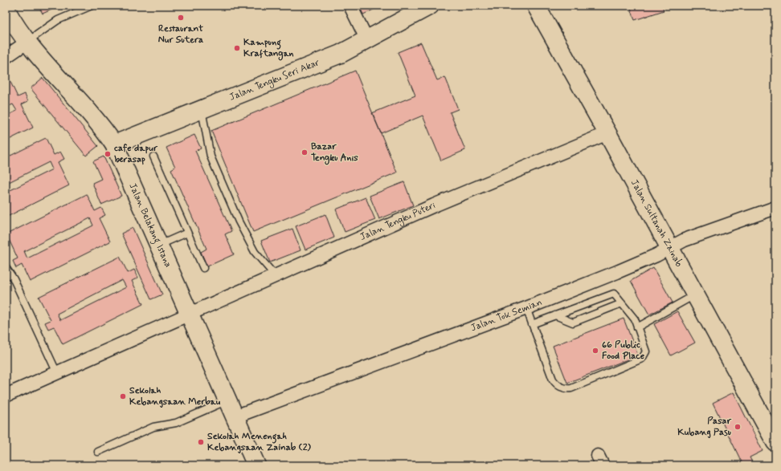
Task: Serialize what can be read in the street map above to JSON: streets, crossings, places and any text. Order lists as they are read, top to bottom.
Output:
{
  "streets": {
    "street": [
      "Jalan Tengku Seri Akar",
      "Jalan Tengku Puteri",
      "Jalan Sultanah Zainab",
      "Jalan Belakang Istana",
      "Jalan Tok Semian"
    ]
  },
  "crossings": [
    ["Jalan Tengku Seri Akar", "Jalan Belakang Istana"],
    ["Jalan Tengku Puteri", "Jalan Sultanah Zainab"],
    ["Jalan Tengku Puteri", "Jalan Belakang Istana"],
    ["Jalan Sultanah Zainab", "Jalan Tok Semian"],
    ["Jalan Belakang Istana", "Jalan Tok Semian"]
  ],
  "places": [
    "Restaurant Nur Sutera",
    "Kampung Kraftangan",
    "Bazar Tengku Anis",
    "cafe dapur berasap",
    "66 Public Food Place",
    "Sekolah Kebangsaan Merbau",
    "Pasar Kubang Pasu",
    "Sekolah Menengah Kebangsaan Zainab (2)"
  ]
}
